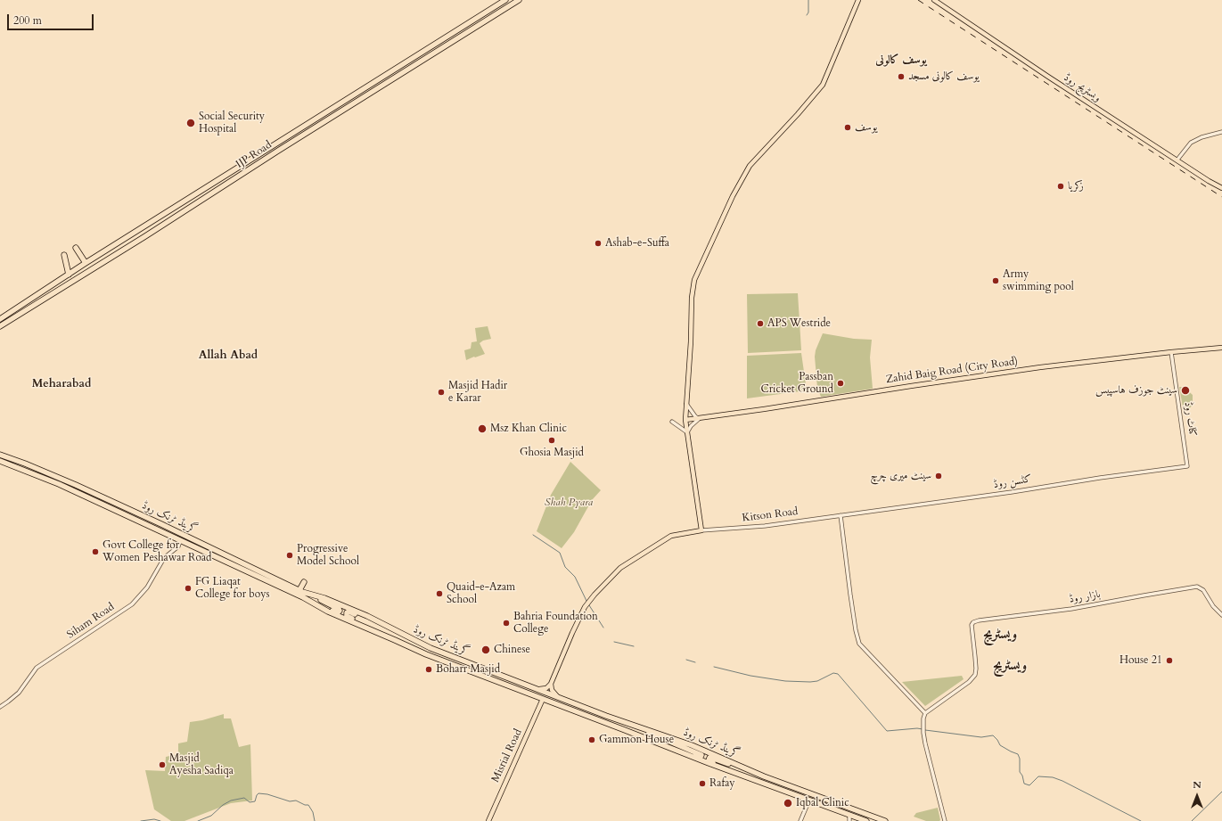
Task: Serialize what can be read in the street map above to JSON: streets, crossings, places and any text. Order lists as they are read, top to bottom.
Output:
{
  "streets": {
    "highway": ["IJP Road", "گرینڈ ٹرنک روڈ"],
    "main road": ["ویسٹریج روڈ", "Zahid Baig Road (City Road)", "Misrial Road"],
    "street": [
      "کناٹ روڈ",
      "کٹسن روڈ",
      "Kitson Road",
      "بازار روڈ",
      "Siham Road"
    ]
  },
  "crossings": [
    ["Zahid Baig Road (City Road)", "کناٹ روڈ"],
    ["کناٹ روڈ", "کٹسن روڈ"],
    ["کٹسن روڈ", "Kitson Road"],
    ["گرینڈ ٹرنک روڈ", "Siham Road"],
    ["گرینڈ ٹرنک روڈ", "Misrial Road"]
  ],
  "districts": [
    "یوسف کالونی",
    "Allah Abad",
    "Meharabad",
    "ویسٹریج",
    "ویسٹریج"
  ],
  "parks": ["Shah Pyara"],
  "places": [
    "یوسف کالونی مسجد",
    "Social Security Hospital",
    "یوسف",
    "زکریا",
    "Ashab-e-Suffa",
    "Army swimming pool",
    "APS Westride",
    "Passban Cricket Ground",
    "سینٹ جوزف ہاسپیس",
    "Masjid Hadir e Karar",
    "Msz Khan Clinic",
    "Ghosia Masjid",
    "سینٹ میری چرچ",
    "Govt College for Women Peshawar Road",
    "Progressive Model School",
    "FG Liaqat College for boys",
    "Quaid-e-Azam School",
    "Bahria Foundation College",
    "Chinese",
    "House 21",
    "Boharr Masjid",
    "Gammon House",
    "Masjid Ayesha Sadiqa",
    "Rafay",
    "Iqbal Clinic"
  ],
  "scale_bar": "200 m",
  "north": "top"
}
